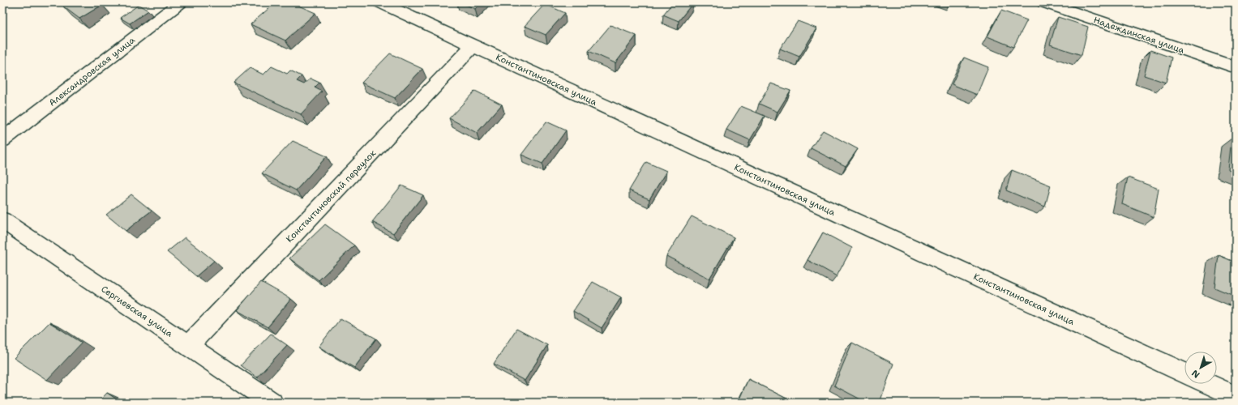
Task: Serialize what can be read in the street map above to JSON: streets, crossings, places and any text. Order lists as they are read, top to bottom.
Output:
{
  "streets": {
    "street": [
      "Надеждинская улица",
      "Александровская улица",
      "Константиновская улица",
      "Константиновский переулок",
      "Сергиевская улица"
    ]
  },
  "crossings": [
    ["Константиновская улица", "Константиновский переулок"],
    ["Константиновский переулок", "Сергиевская улица"]
  ],
  "north": "bottom left"
}
